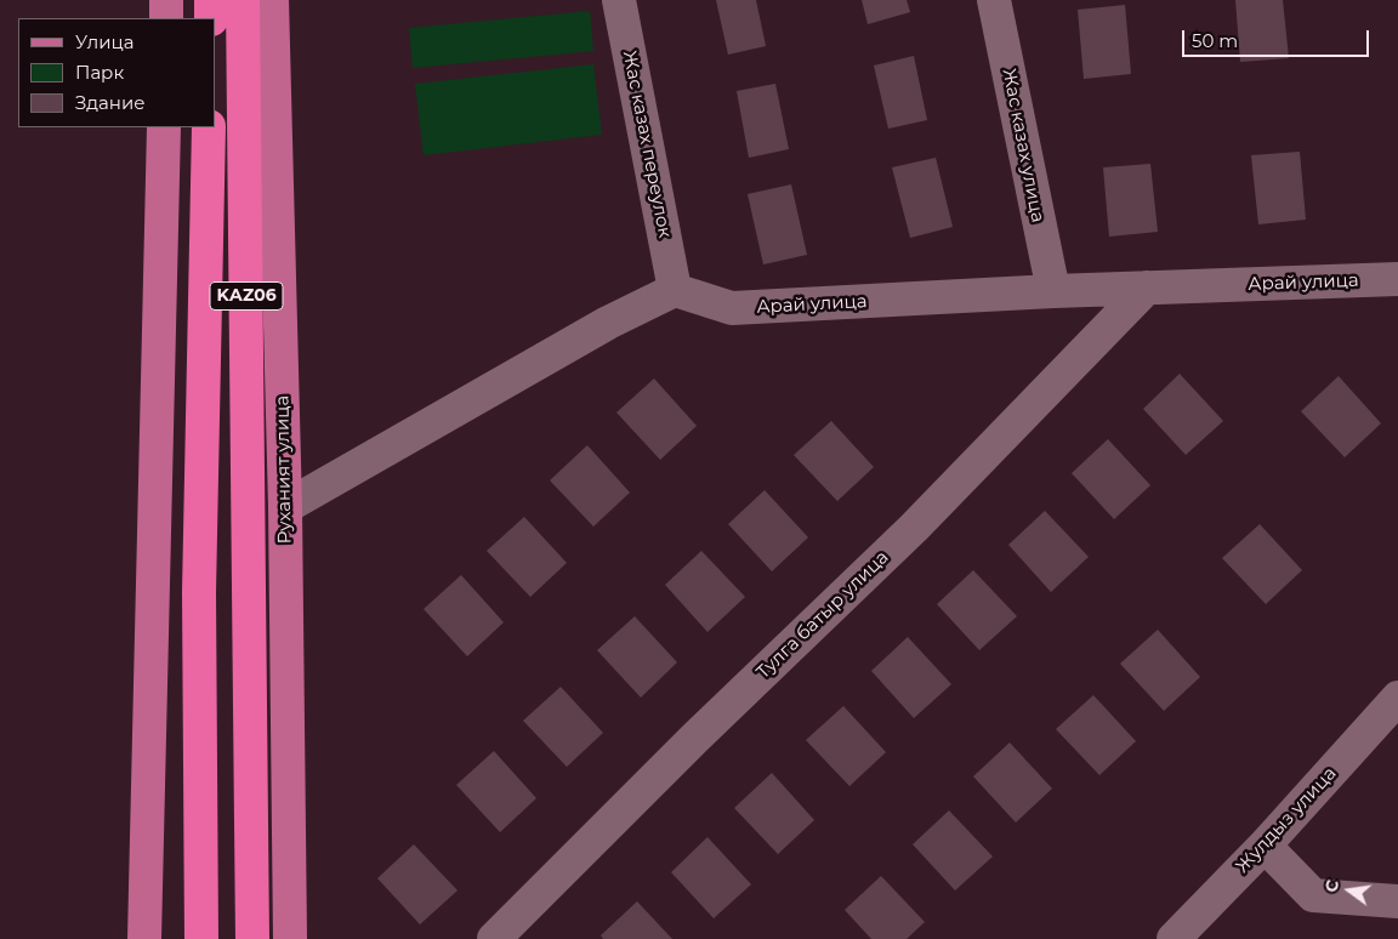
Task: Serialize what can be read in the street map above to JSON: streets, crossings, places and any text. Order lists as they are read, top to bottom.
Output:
{
  "streets": {
    "highway": ["KАZ06"],
    "main road": ["Руханият улица"],
    "street": [
      "Жас казах переулок",
      "Жас казах улица",
      "Арай улица",
      "Тулга батыр улица",
      "Жулдыз улица"
    ]
  },
  "crossings": [
    ["Жас казах переулок", "Арай улица"],
    ["Жас казах улица", "Арай улица"],
    ["Арай улица", "Тулга батыр улица"]
  ],
  "legend": ["Улица", "Парк", "Здание"],
  "scale_bar": "50 m",
  "north": "left"
}
